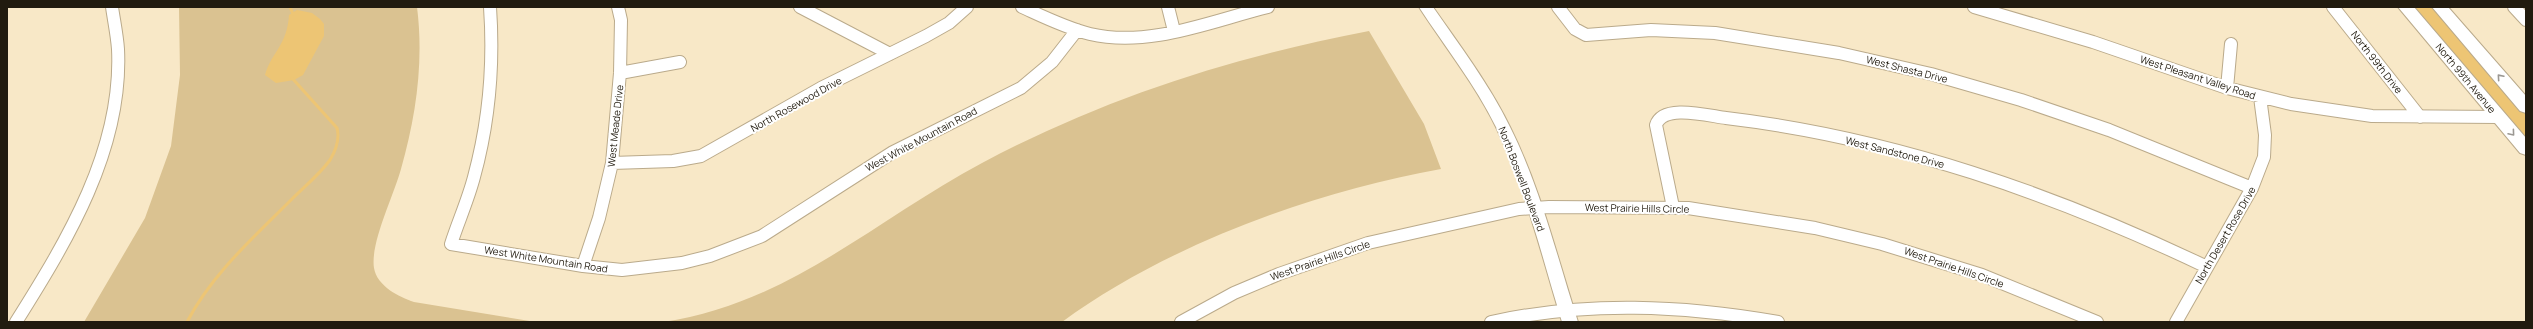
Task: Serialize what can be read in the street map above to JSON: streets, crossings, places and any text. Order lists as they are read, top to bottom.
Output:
{
  "streets": {
    "main road": ["North 99th Avenue"],
    "street": [
      "North 99th Drive",
      "West Shasta Drive",
      "West Pleasant Valley Road",
      "North Rosewood Drive",
      "West Meade Drive",
      "West White Mountain Road",
      "West Sandstone Drive",
      "North Boswell Boulevard",
      "West Prairie Hills Circle",
      "North Desert Rose Drive"
    ]
  },
  "crossings": [
    ["North 99th Drive", "West Pleasant Valley Road"],
    ["West Shasta Drive", "North Desert Rose Drive"],
    ["West Pleasant Valley Road", "North 99th Avenue"],
    ["West Pleasant Valley Road", "North Desert Rose Drive"],
    ["North Rosewood Drive", "West Meade Drive"],
    ["West Meade Drive", "West White Mountain Road"],
    ["West Sandstone Drive", "West Prairie Hills Circle"],
    ["West Sandstone Drive", "North Desert Rose Drive"],
    ["North Boswell Boulevard", "West Prairie Hills Circle"]
  ]
}
